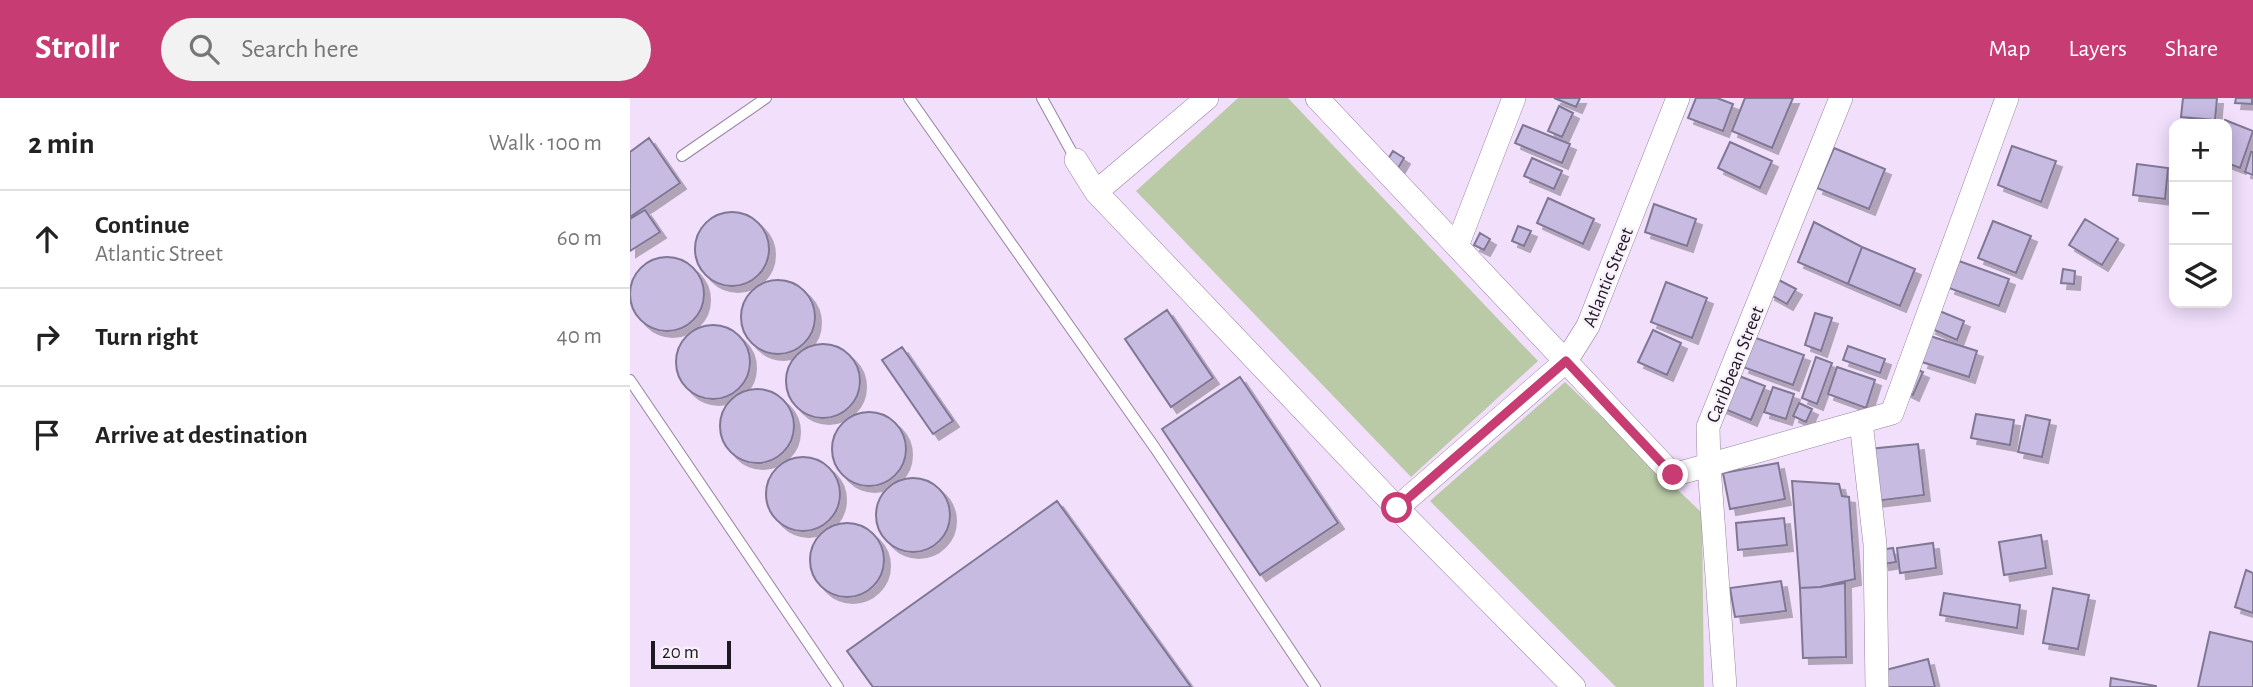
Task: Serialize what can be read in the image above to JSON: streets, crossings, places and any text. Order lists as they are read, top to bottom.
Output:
{
  "streets": {
    "street": ["Atlantic Street", "Caribbean Street"]
  },
  "scale_bar": "20 m",
  "page": {
    "header": "Strollr",
    "search": "Search here",
    "nav": ["Map", "Layers", "Share"],
    "heading": ["2 min", "Walk · 100 m"],
    "map_buttons": ["+", "−"],
    "list": [
      ["Continue", "Atlantic Street", "60 m"],
      ["Turn right", "40 m"],
      "Arrive at destination"
    ],
    "scale": "20 m"
  }
}
